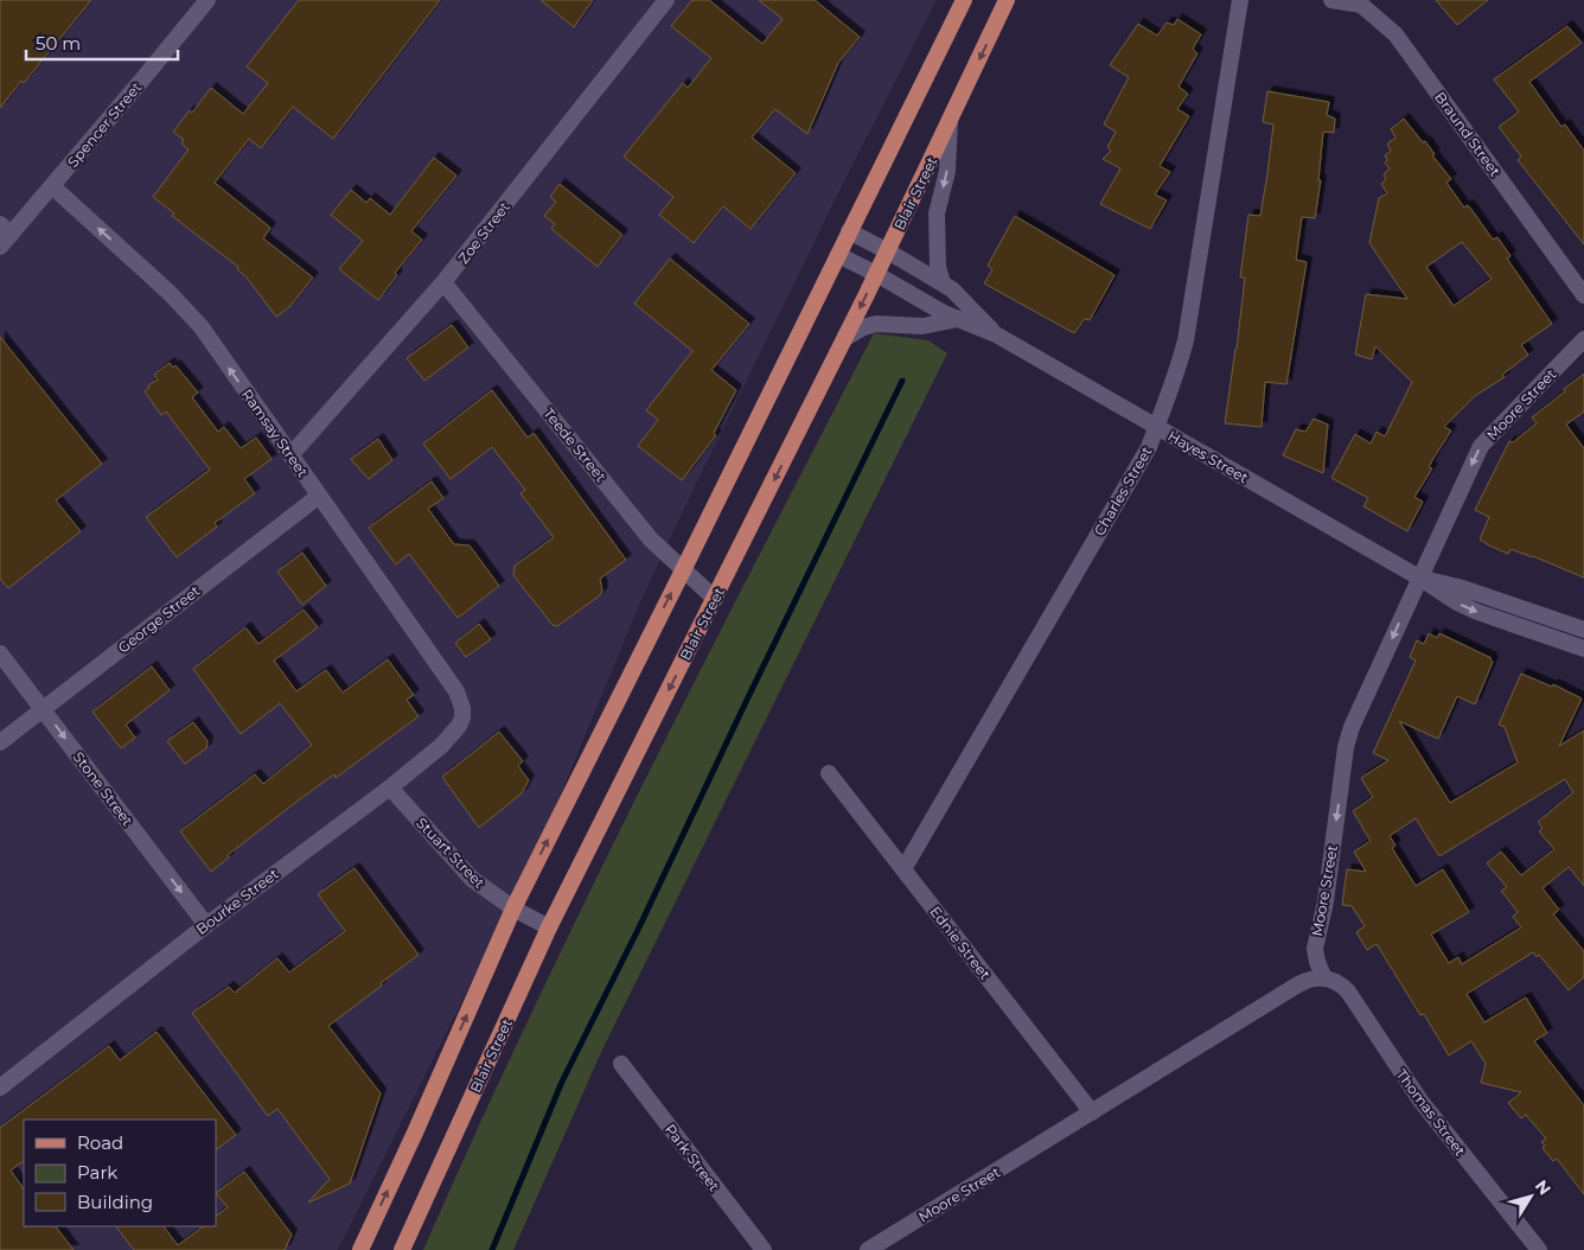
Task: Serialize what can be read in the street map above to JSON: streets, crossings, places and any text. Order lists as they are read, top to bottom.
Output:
{
  "streets": {
    "main road": ["Blair Street"],
    "street": [
      "Spencer Street",
      "Braund Street",
      "Zoe Street",
      "Moore Street",
      "Ramsay Street",
      "Teede Street",
      "Hayes Street",
      "Charles Street",
      "George Street",
      "Stone Street",
      "Stuart Street",
      "Bourke Street",
      "Ednie Street",
      "Thomas Street",
      "Park Street"
    ]
  },
  "crossings": [
    ["Spencer Street", "Ramsay Street"],
    ["Blair Street", "Teede Street"],
    ["Blair Street", "Hayes Street"],
    ["Blair Street", "Stuart Street"],
    ["Zoe Street", "Ramsay Street"],
    ["Zoe Street", "Teede Street"],
    ["Moore Street", "Hayes Street"],
    ["Moore Street", "Ednie Street"],
    ["Moore Street", "Thomas Street"],
    ["Ramsay Street", "George Street"],
    ["Ramsay Street", "Bourke Street"],
    ["Hayes Street", "Charles Street"],
    ["Charles Street", "Ednie Street"],
    ["George Street", "Stone Street"],
    ["Stone Street", "Bourke Street"],
    ["Stuart Street", "Bourke Street"]
  ],
  "one_way": ["Moore Street", "Ramsay Street", "Stone Street"],
  "legend": ["Road", "Park", "Building"],
  "scale_bar": "50 m",
  "north": "top right"
}
